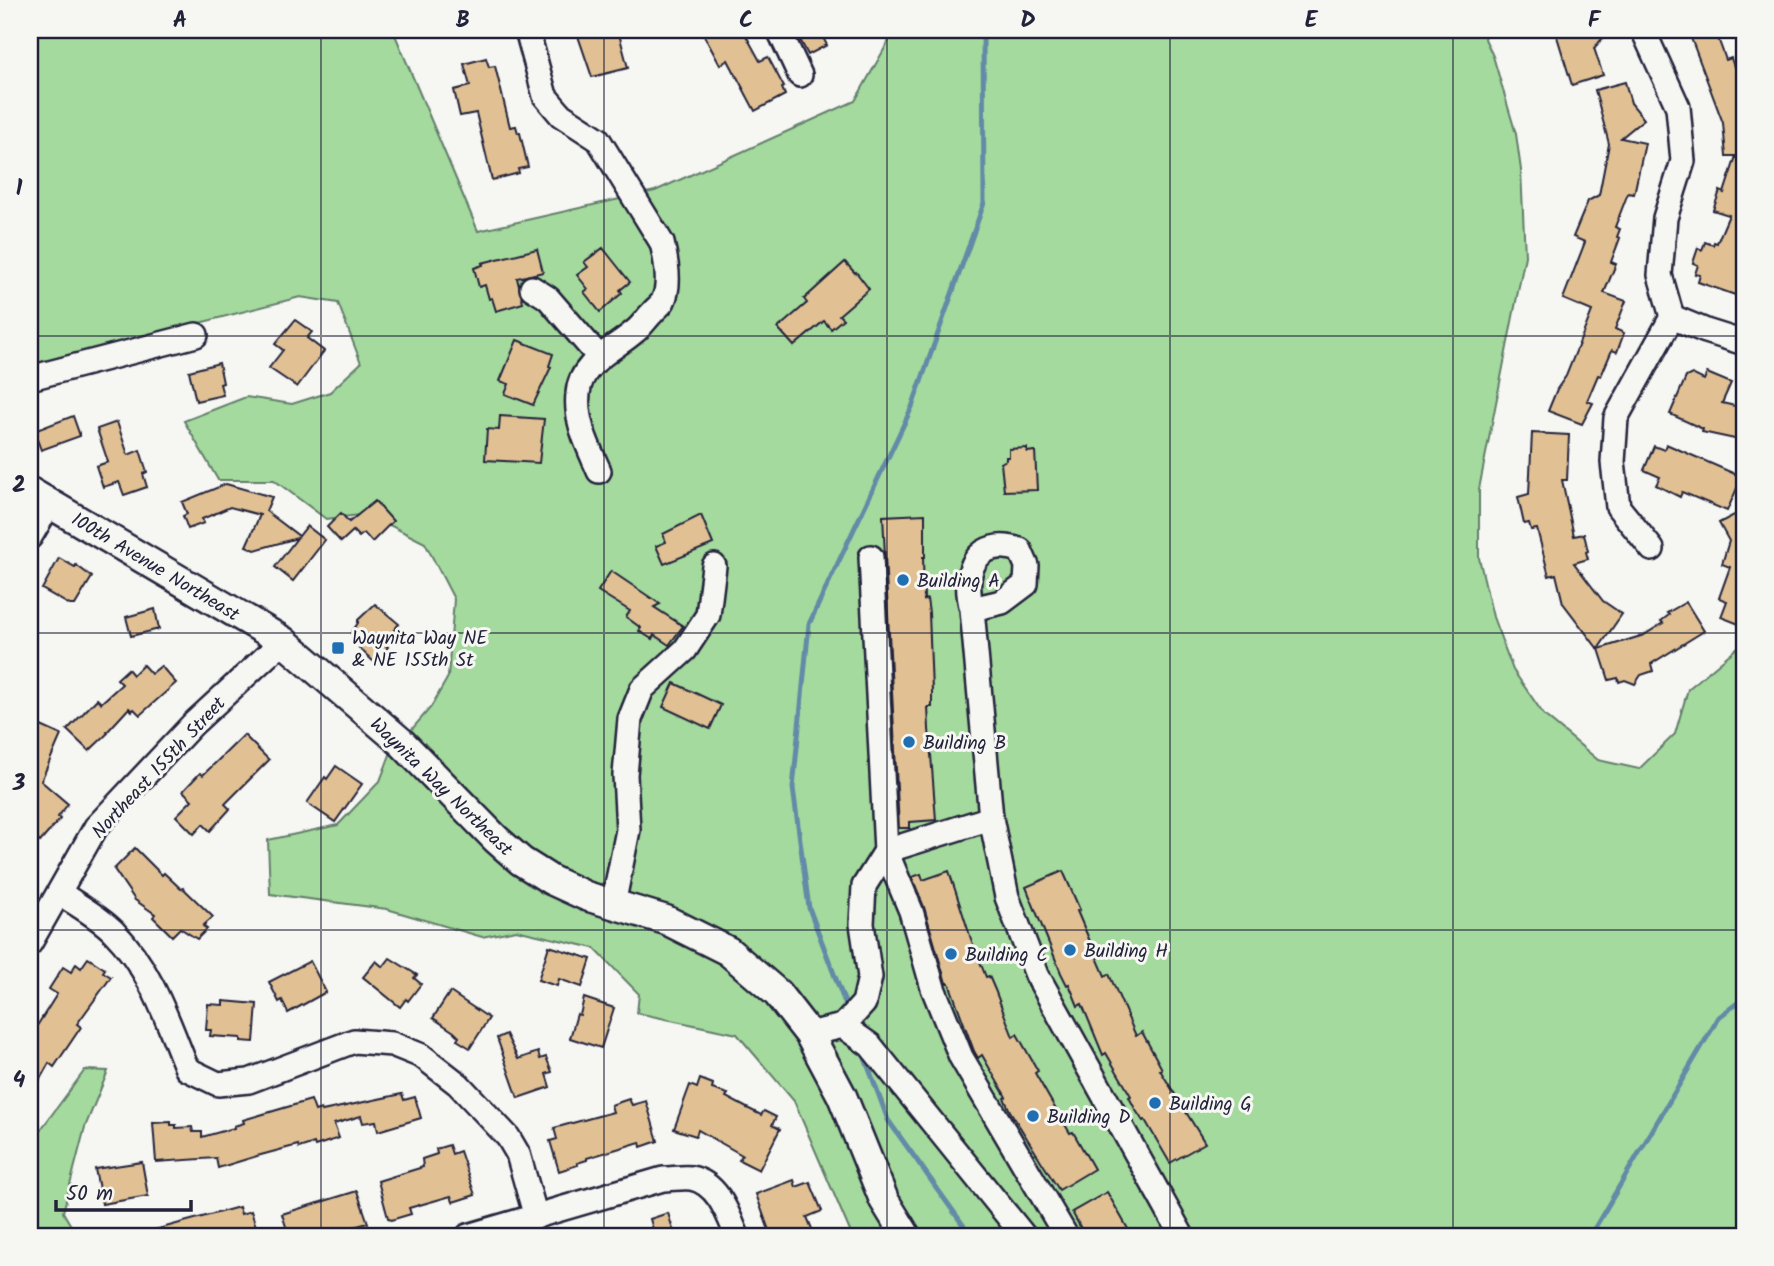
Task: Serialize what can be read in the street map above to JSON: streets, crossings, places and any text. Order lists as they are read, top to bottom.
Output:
{
  "streets": {
    "main road": ["100th Avenue Northeast", "Waynita Way Northeast"],
    "street": ["Northeast 155th Street"]
  },
  "crossings": [
    ["100th Avenue Northeast", "Northeast 155th Street"],
    ["100th Avenue Northeast", "Waynita Way Northeast"],
    ["Northeast 155th Street", "Waynita Way Northeast"]
  ],
  "places": {
    "other": [
      "Building A",
      "Building B",
      "Building H",
      "Building C",
      "Building G",
      "Building D"
    ],
    "transit": ["Waynita Way NE & NE 155th St"]
  },
  "scale_bar": "50 m",
  "grid": {
    "columns": [
      "A",
      "B",
      "C",
      "D",
      "E",
      "F"
    ],
    "rows": [
      "1",
      "2",
      "3",
      "4"
    ]
  }
}
